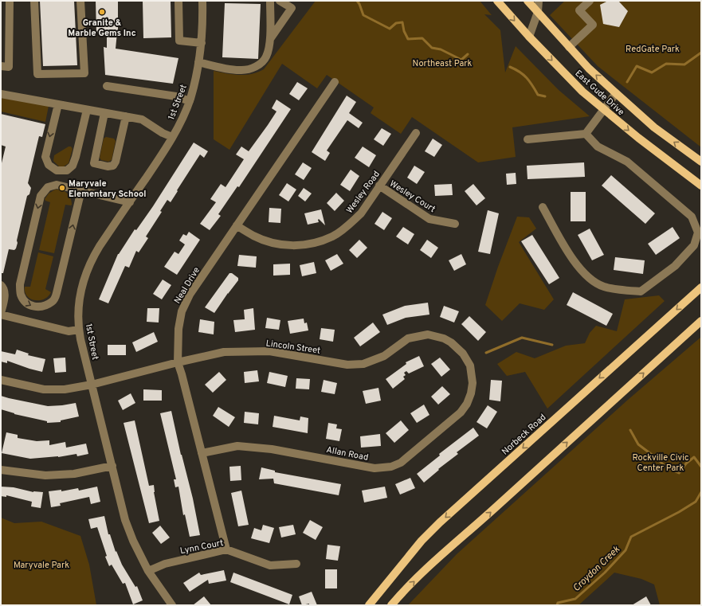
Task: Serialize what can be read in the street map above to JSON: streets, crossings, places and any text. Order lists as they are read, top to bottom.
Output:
{
  "streets": {
    "main road": ["East Gude Drive", "Norbeck Road"],
    "street": [
      "1st Street",
      "Wesley Road",
      "Wesley Court",
      "Neal Drive",
      "Lincoln Street",
      "Allan Road",
      "Lynn Court"
    ]
  },
  "crossings": [
    ["1st Street", "Lincoln Street"],
    ["1st Street", "Lynn Court"],
    ["Wesley Road", "Wesley Court"],
    ["Wesley Road", "Neal Drive"],
    ["Neal Drive", "Lincoln Street"],
    ["Neal Drive", "Allan Road"],
    ["Neal Drive", "Lynn Court"],
    ["Lincoln Street", "Allan Road"]
  ],
  "water": ["Croydon Creek"],
  "parks": [
    "RedGate Park",
    "Northeast Park",
    "Rockville Civic Center Park",
    "Maryvale Park"
  ],
  "places": ["Granite & Marble Gems Inc", "Maryvale Elementary School"]
}
